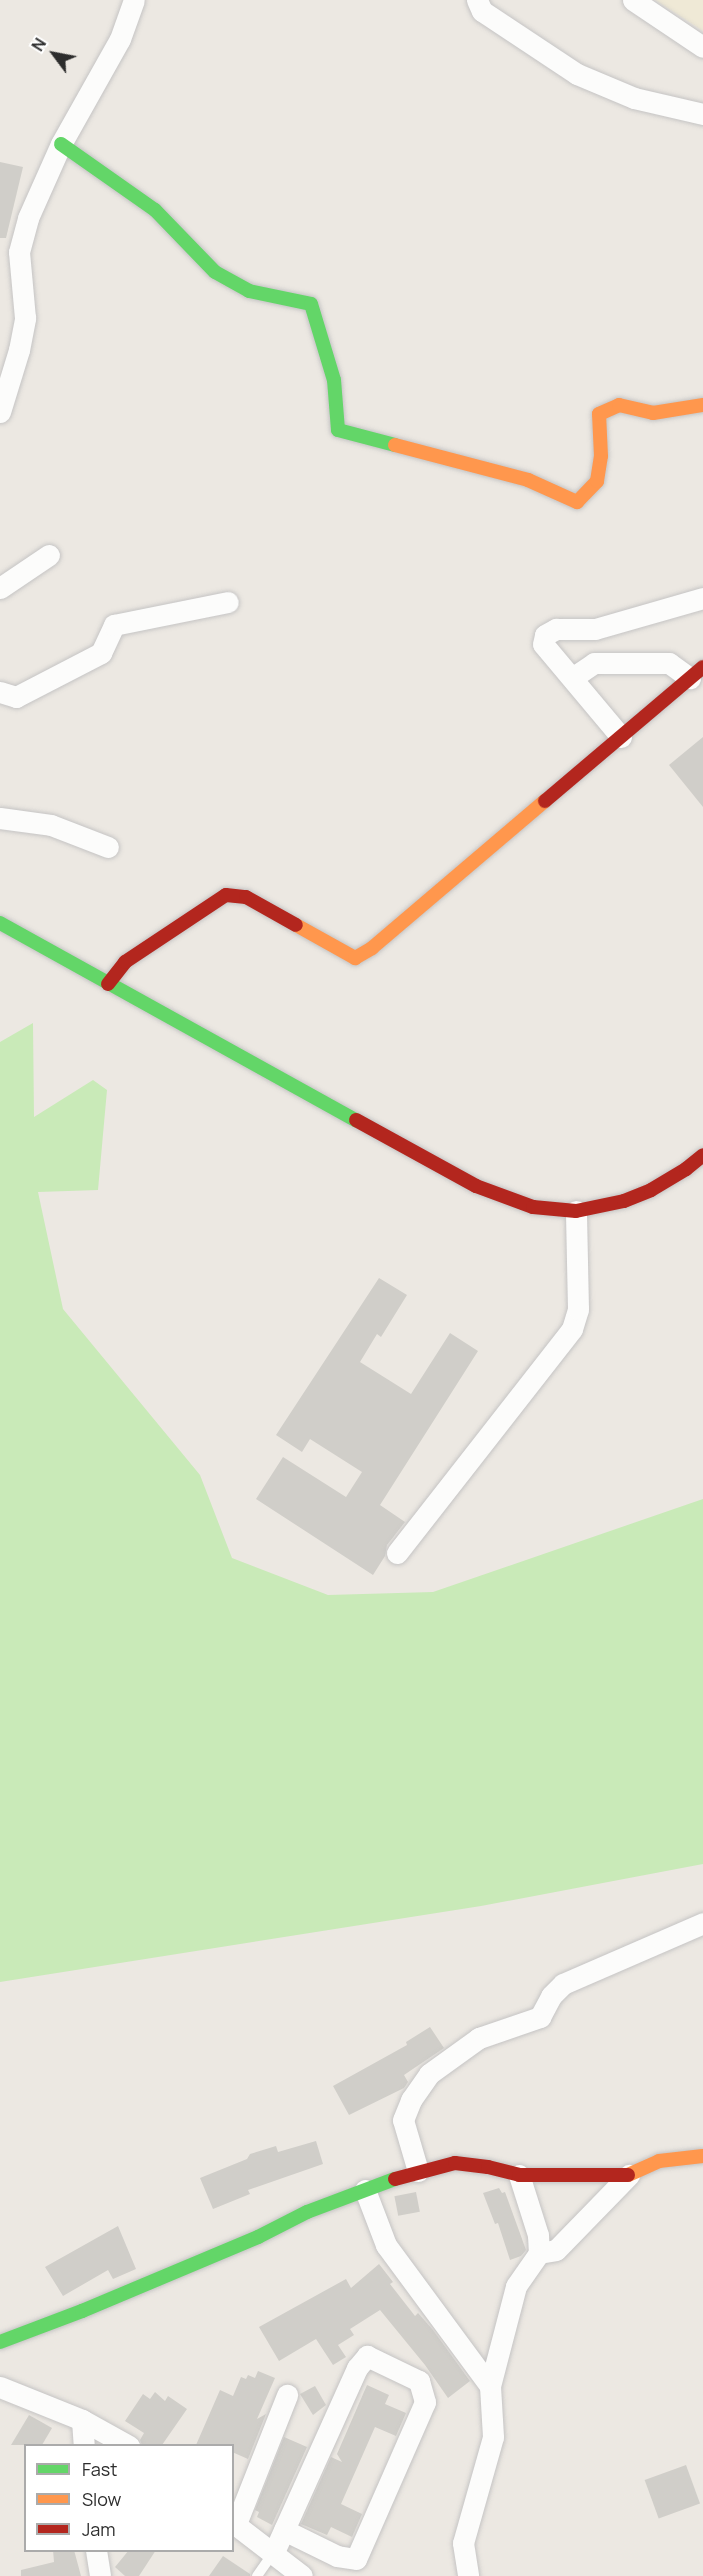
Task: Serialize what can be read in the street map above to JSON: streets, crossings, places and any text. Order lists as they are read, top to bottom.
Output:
{
  "legend": ["Fast", "Slow", "Jam"],
  "north": "top left"
}
